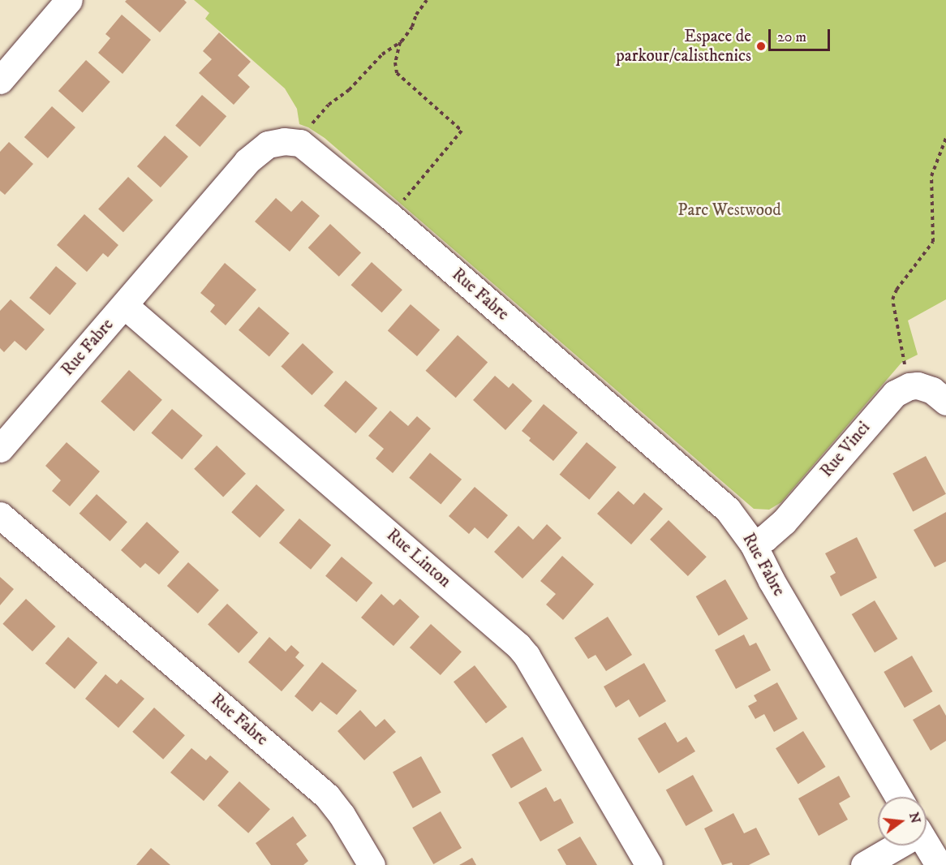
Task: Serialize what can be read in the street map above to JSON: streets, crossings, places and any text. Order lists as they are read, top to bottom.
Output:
{
  "streets": {
    "street": ["Rue Fabre", "Rue Vinci", "Rue Linton"]
  },
  "crossings": [
    ["Rue Fabre", "Rue Vinci"],
    ["Rue Fabre", "Rue Linton"]
  ],
  "parks": ["Parc Westwood"],
  "places": ["Espace de parkour/calisthenics"],
  "scale_bar": "20 m",
  "north": "right"
}
